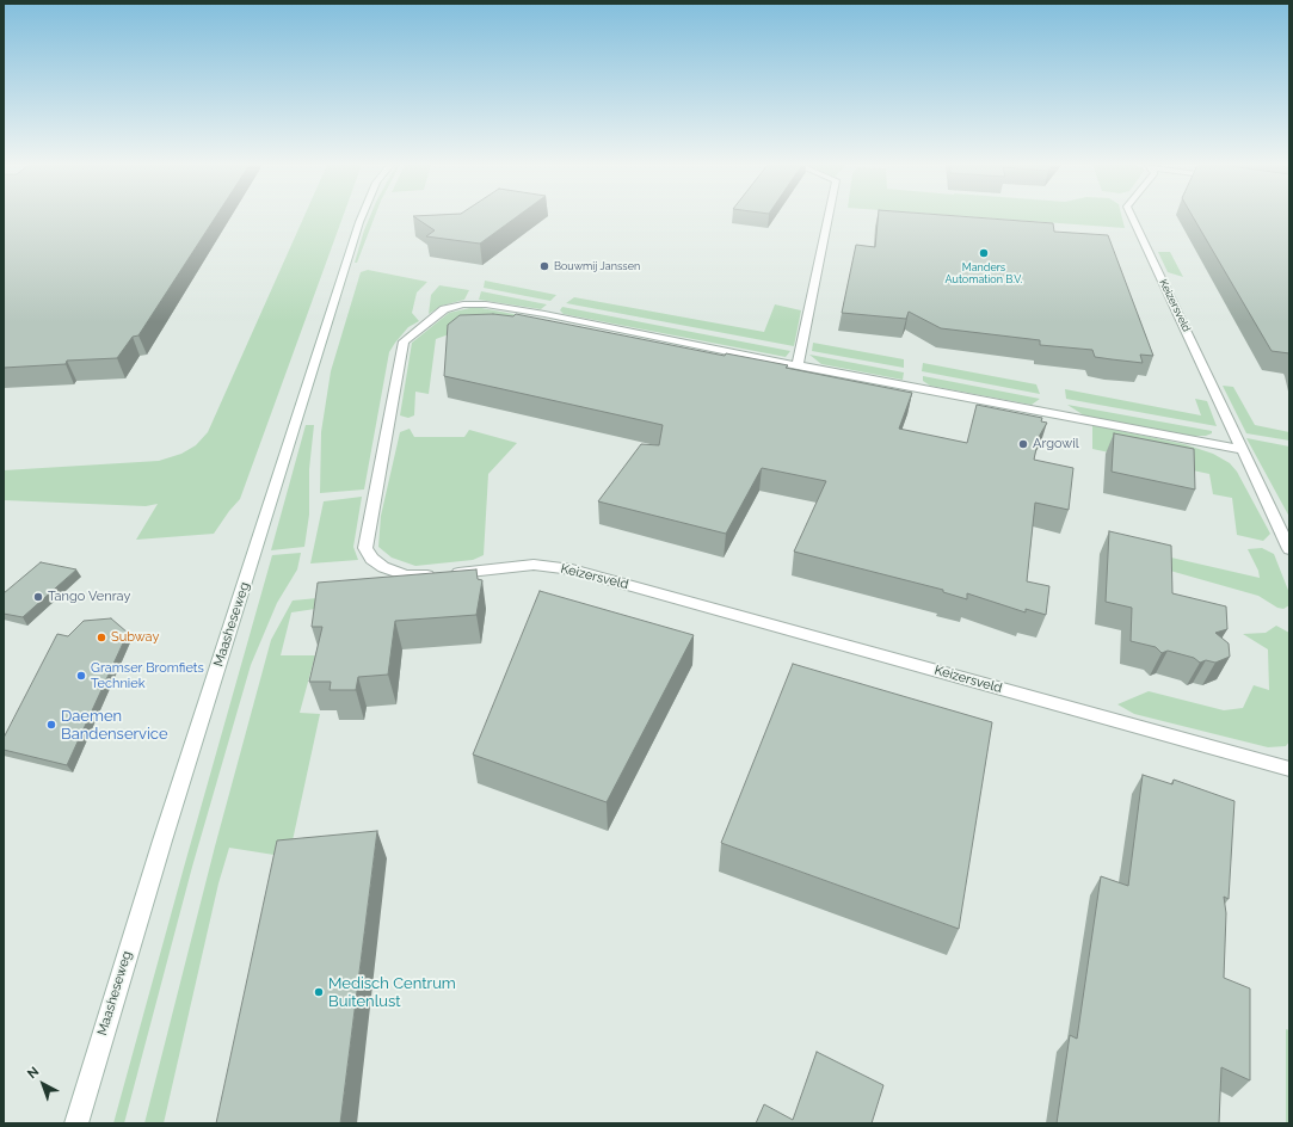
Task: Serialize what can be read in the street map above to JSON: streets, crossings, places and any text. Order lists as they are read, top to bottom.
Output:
{
  "streets": {
    "street": ["Keizersveld", "Maasheseweg"]
  },
  "places": [
    "Manders Automation B.V.",
    "Bouwmij Janssen",
    "Argowil",
    "Tango Venray",
    "Subway",
    "Gramser Bromfiets Techniek",
    "Daemen Bandenservice",
    "Medisch Centrum Buitenlust"
  ],
  "north": "top left"
}
